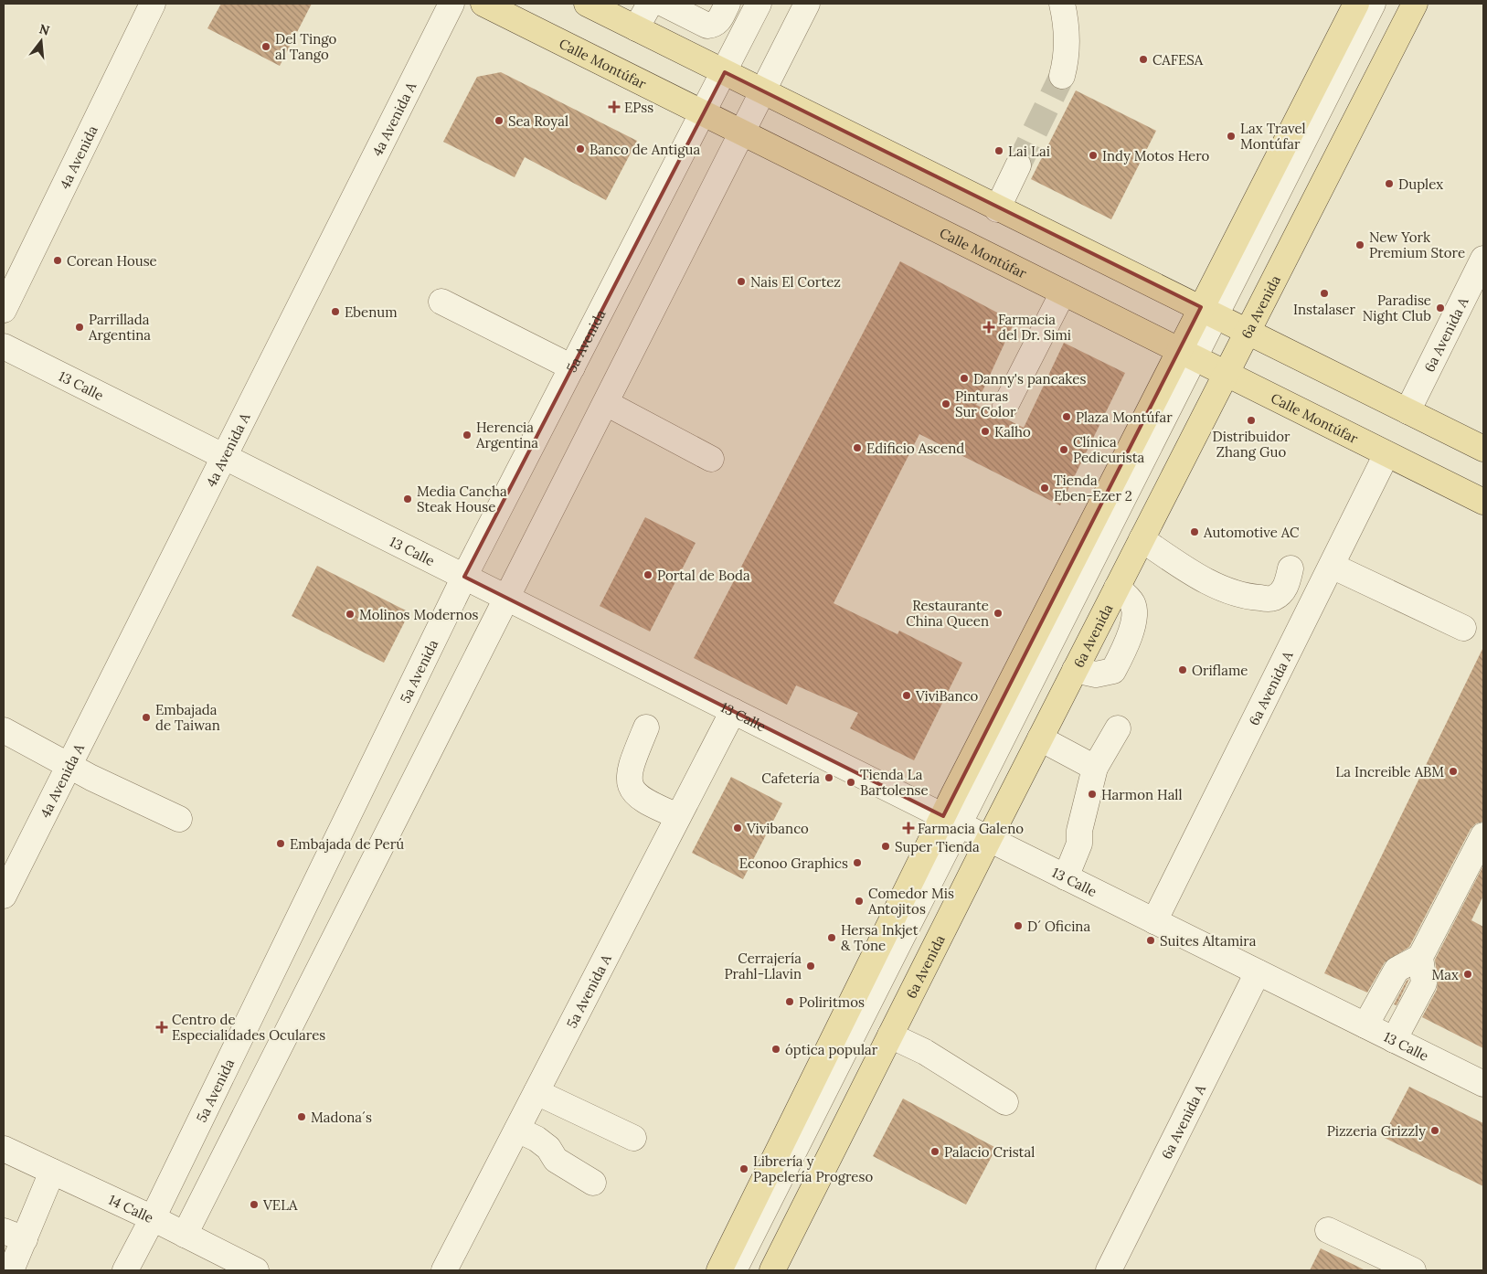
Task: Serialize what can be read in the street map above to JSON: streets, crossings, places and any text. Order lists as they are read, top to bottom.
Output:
{
  "streets": {
    "main road": ["Calle Montúfar", "6a Avenida"],
    "street": [
      "4a Avenida A",
      "4a Avenida",
      "6a Avenida A",
      "5a Avenida",
      "13 Calle",
      "5a Avenida A",
      "14 Calle"
    ]
  },
  "crossings": [
    ["Calle Montúfar", "6a Avenida"],
    ["Calle Montúfar", "6a Avenida A"],
    ["Calle Montúfar", "5a Avenida"],
    ["4a Avenida A", "13 Calle"],
    ["6a Avenida", "13 Calle"],
    ["6a Avenida A", "13 Calle"],
    ["5a Avenida", "13 Calle"],
    ["5a Avenida", "14 Calle"],
    ["13 Calle", "5a Avenida A"]
  ],
  "places": {
    "other": [
      "Del Tingo al Tango",
      "CAFESA",
      "Sea Royal",
      "Lax Travel Montúfar",
      "Banco de Antigua",
      "Lai Lai",
      "Indy Motos Hero",
      "Duplex",
      "New York Premium Store",
      "Corean House",
      "Nais El Cortez",
      "Instalaser",
      "Paradise Night Club",
      "Ebenum",
      "Parrillada Argentina",
      "Danny's pancakes",
      "Pinturas Sur Color",
      "Plaza Montúfar",
      "Distribuidor Zhang Guo",
      "Kalho",
      "Herencia Argentina",
      "Edificio Ascend",
      "Clínica Pedicurista",
      "Tienda Eben-Ezer 2",
      "Media Cancha Steak House",
      "Automotive AC",
      "Portal de Boda",
      "Restaurante China Queen",
      "Molinos Modernos",
      "Oriflame",
      "ViviBanco",
      "Embajada de Taiwan",
      "La Increible ABM",
      "Cafetería",
      "Tienda La Bartolense",
      "Harmon Hall",
      "Vivibanco",
      "Embajada de Perú",
      "Super Tienda",
      "Econoo Graphics",
      "Comedor Mis Antojitos",
      "D´ Oficina",
      "Hersa Inkjet & Tone",
      "Suites Altamira",
      "Cerrajería Prahl-Llavin",
      "Max",
      "Poliritmos",
      "óptica popular",
      "Madona´s",
      "Pizzeria Grizzly",
      "Palacio Cristal",
      "Librería y Papelería Progreso",
      "VELA"
    ],
    "health": [
      "EPss",
      "Farmacia del Dr. Simi",
      "Farmacia Galeno",
      "Centro de Especialidades Oculares"
    ]
  },
  "north": "top"
}
